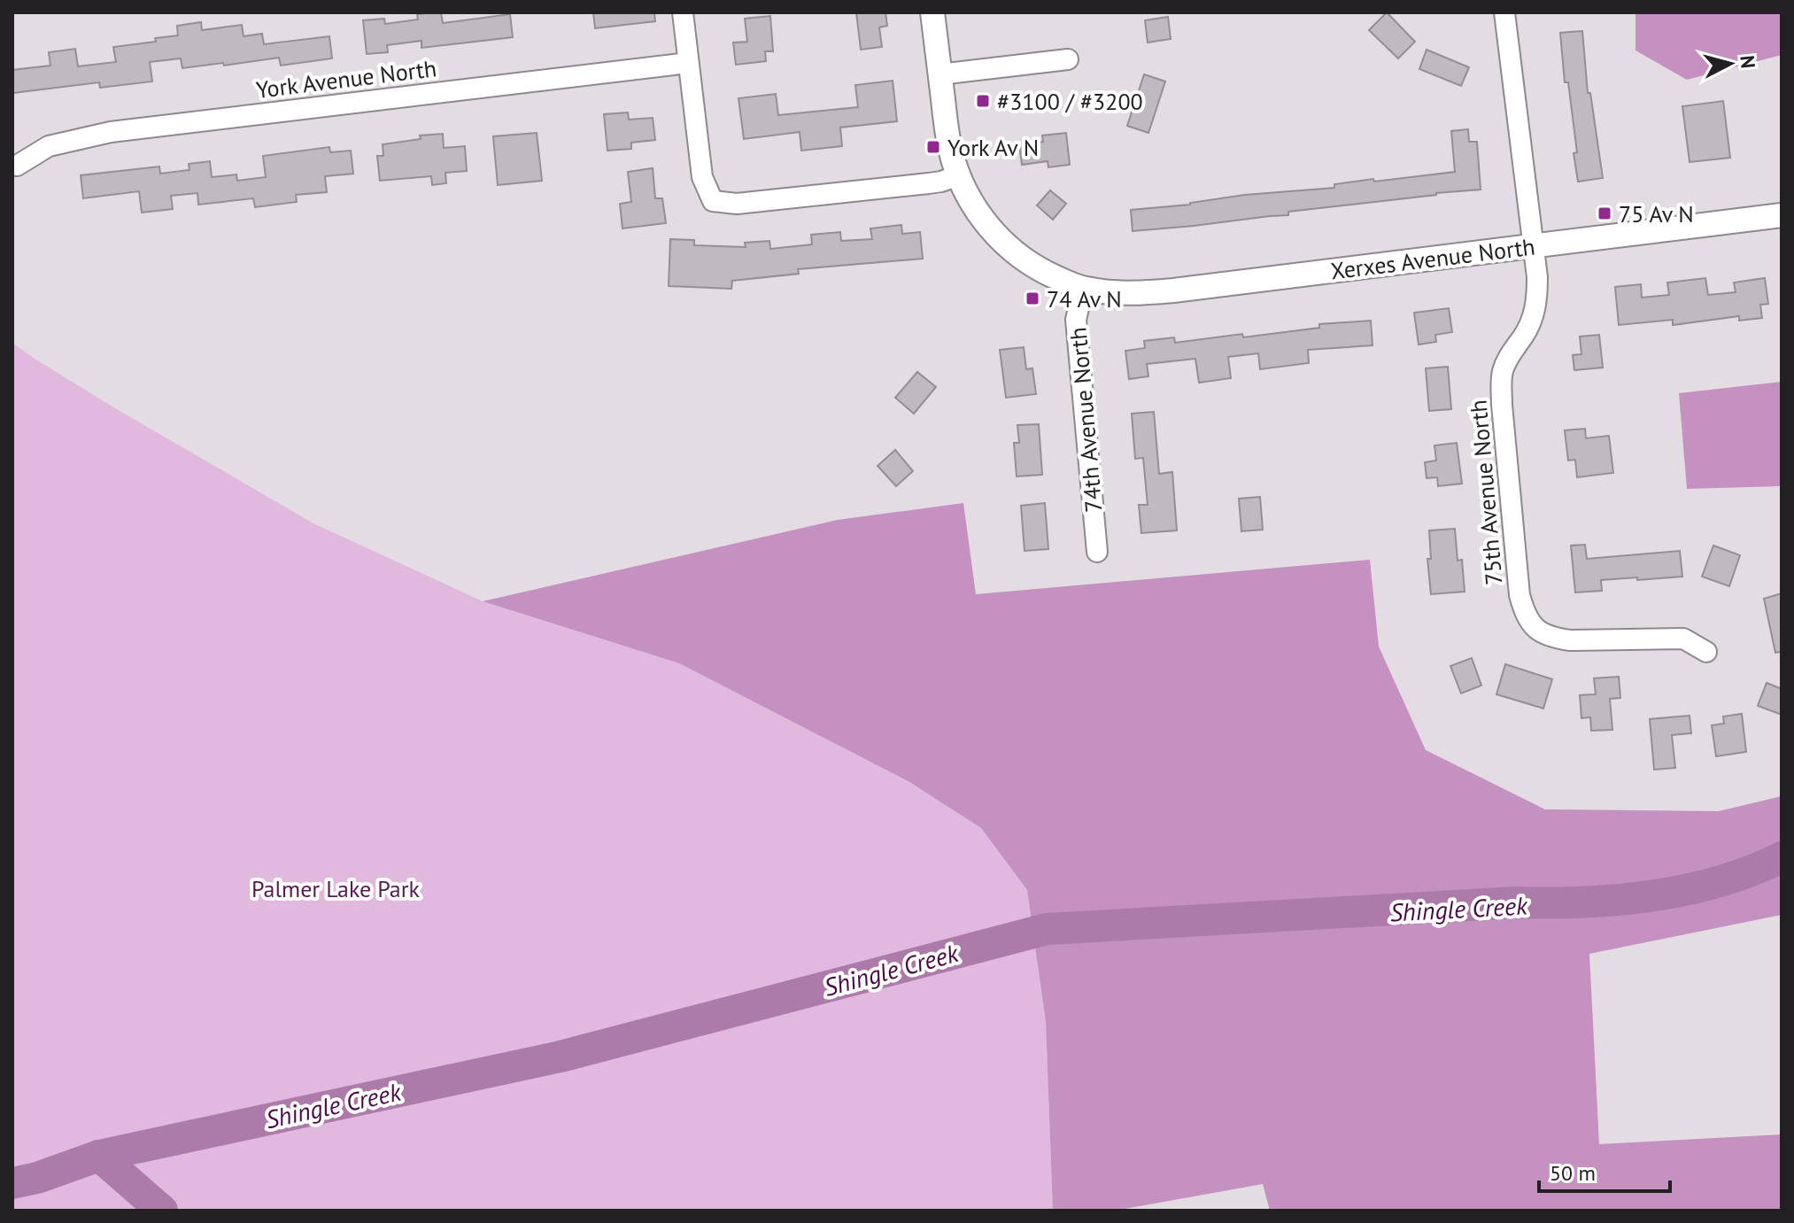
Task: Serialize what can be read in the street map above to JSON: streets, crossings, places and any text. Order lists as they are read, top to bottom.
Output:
{
  "streets": {
    "street": [
      "York Avenue North",
      "Xerxes Avenue North",
      "74th Avenue North",
      "75th Avenue North"
    ]
  },
  "crossings": [
    ["Xerxes Avenue North", "74th Avenue North"],
    ["Xerxes Avenue North", "75th Avenue North"]
  ],
  "water": ["Shingle Creek"],
  "parks": ["Palmer Lake Park"],
  "places": {
    "transit": [
      "#3100 / #3200",
      "York Av N",
      "75 Av N",
      "74 Av N"
    ]
  },
  "scale_bar": "50 m",
  "north": "right"
}
